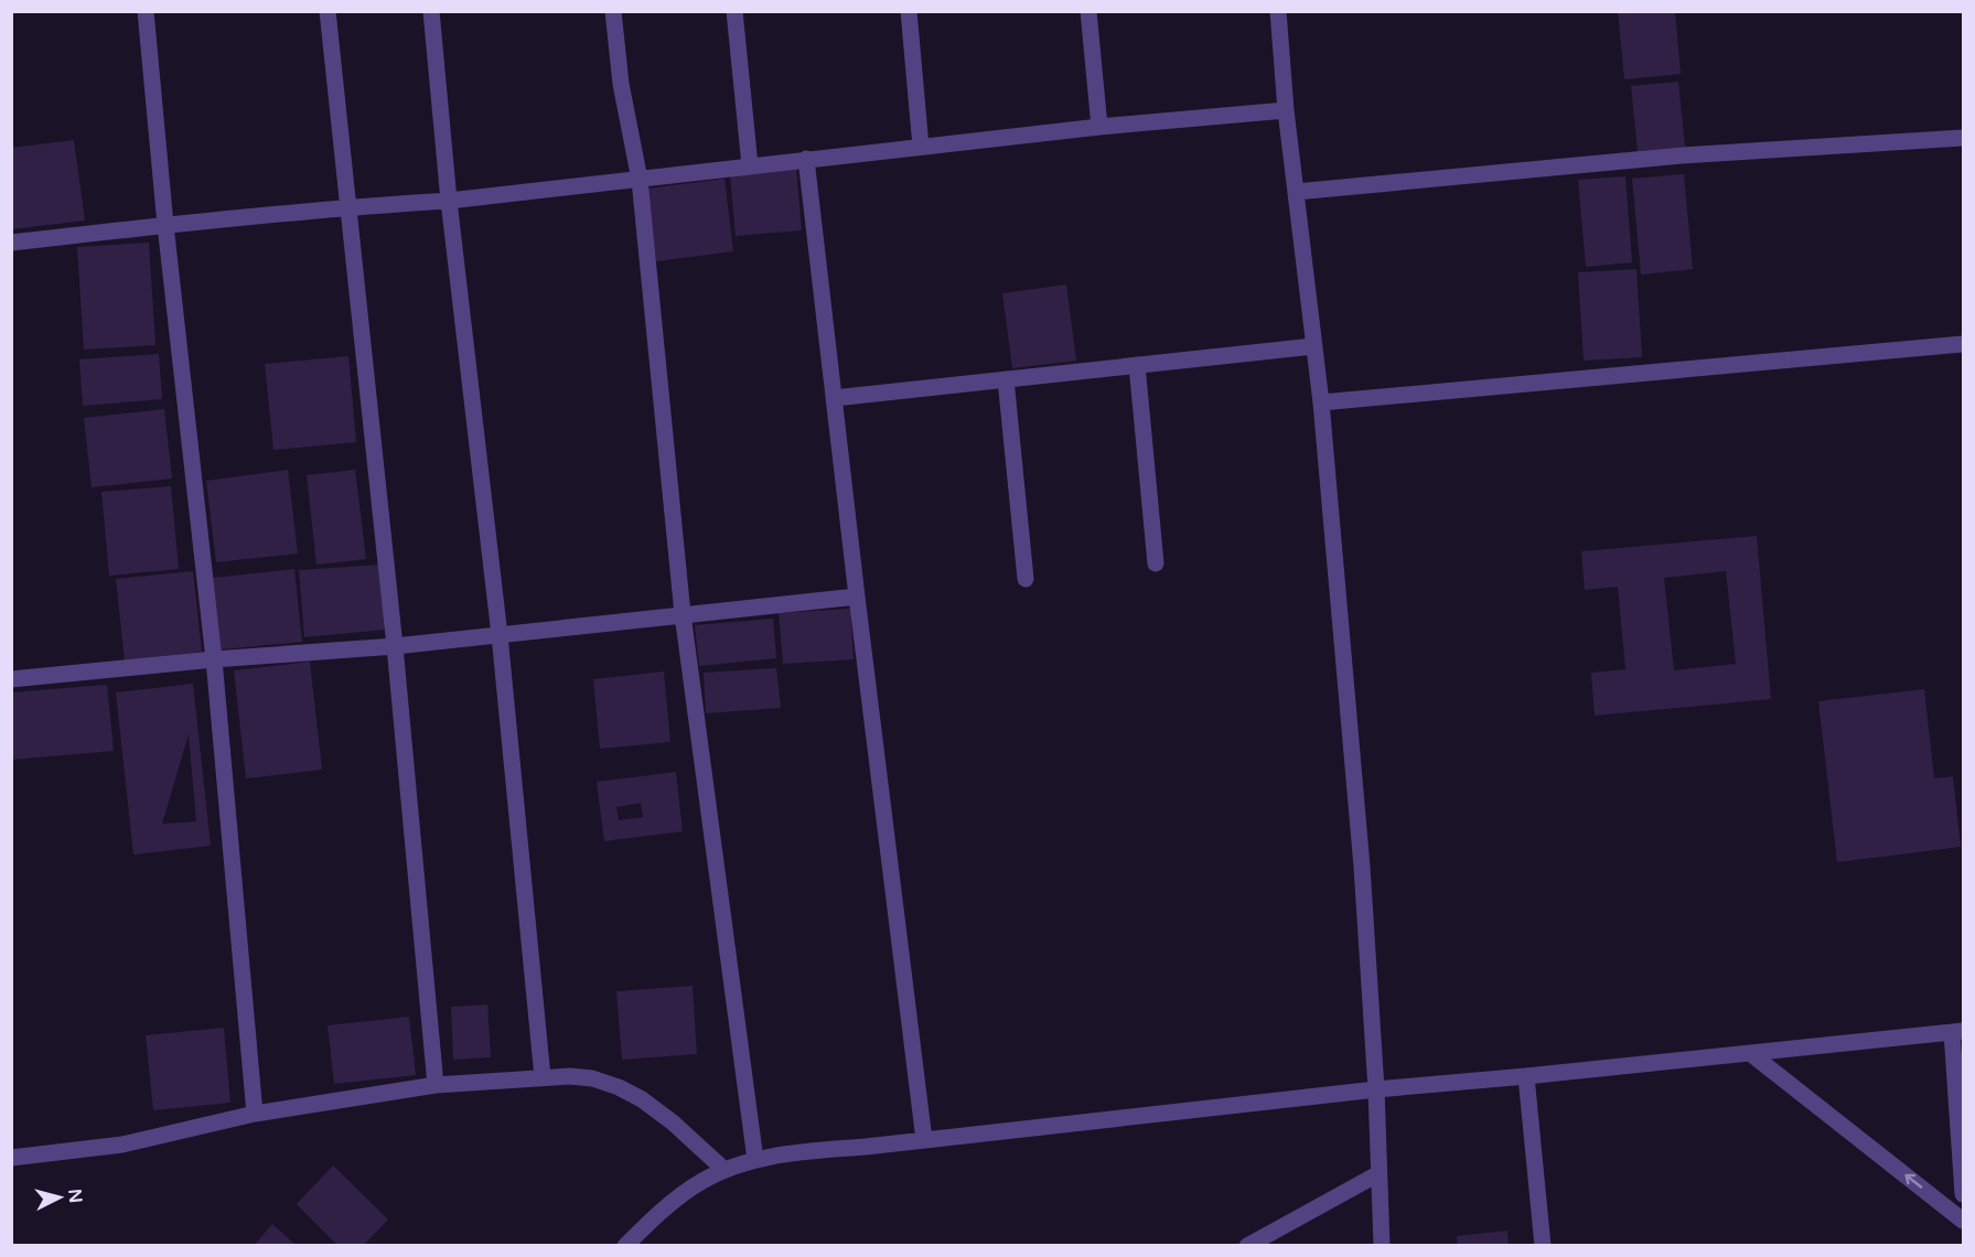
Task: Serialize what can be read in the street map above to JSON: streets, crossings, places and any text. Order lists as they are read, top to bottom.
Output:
{
  "north": "right"
}
